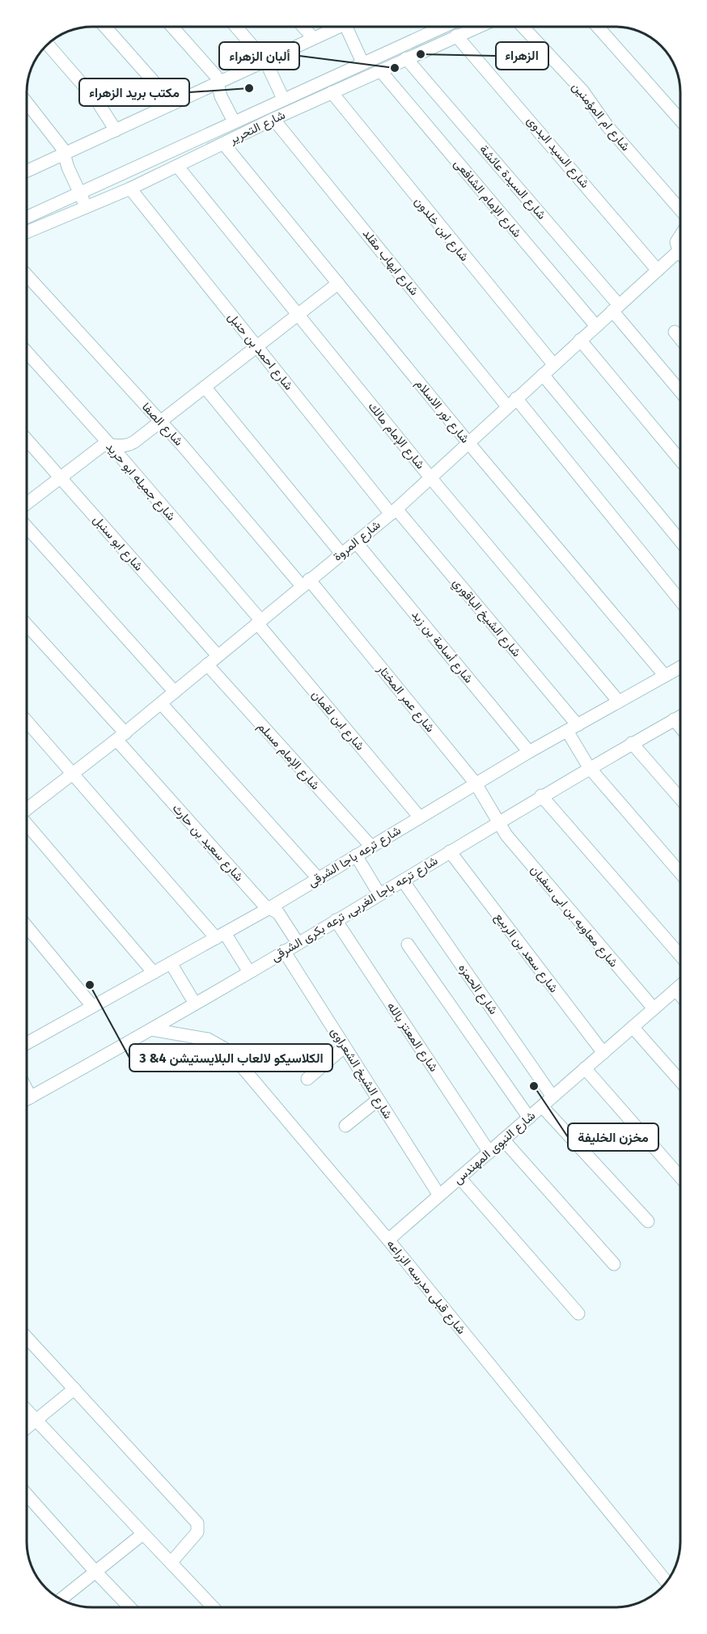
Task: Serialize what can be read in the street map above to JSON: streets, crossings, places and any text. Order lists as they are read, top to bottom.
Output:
{
  "streets": {
    "street": [
      "شارع ام المؤمنين",
      "شارع التحرير",
      "شارع السيد البدوى",
      "شارع السيدة عائشة",
      "شارع الإمام الشافعى",
      "شارع ابن خلدون",
      "شارع ايهاب مقلد",
      "شارع احمد بن حنبل",
      "شارع نور الاسلام",
      "شارع الصفا",
      "شارع الإمام مالك",
      "شارع جميله ابو حريد",
      "شارع المروة",
      "شارع ابو سنبل",
      "شارع الشيخ الباقوري",
      "شارع أسامة بن زيد",
      "شارع عمر المختار",
      "شارع ابن لقمان",
      "شارع الإمام مسلم",
      "شارع سعيد بن حارث",
      "شارع ترعه باجا الشرقى",
      "شارع ترعه باجا الغربى, ترعه بكرى الشرقى",
      "شارع معاويه بن ابى سفيان",
      "شارع سعد بن الربيع",
      "شارع الحمزه",
      "شارع المعتز بالله",
      "شارع الشيخ الشعراوى",
      "شارع النبوى المهندس",
      "شارع قبلى مدرسه الزراعه"
    ]
  },
  "crossings": [
    ["شارع التحرير", "شارع السيد البدوى"],
    ["شارع التحرير", "شارع السيدة عائشة"],
    ["شارع التحرير", "شارع الإمام الشافعى"],
    ["شارع التحرير", "شارع ابن خلدون"],
    ["شارع التحرير", "شارع ايهاب مقلد"],
    ["شارع التحرير", "شارع احمد بن حنبل"],
    ["شارع التحرير", "شارع نور الاسلام"],
    ["شارع التحرير", "شارع الإمام مالك"],
    ["شارع السيد البدوى", "شارع المروة"],
    ["شارع السيدة عائشة", "شارع المروة"],
    ["شارع الإمام الشافعى", "شارع المروة"],
    ["شارع ابن خلدون", "شارع المروة"],
    ["شارع ايهاب مقلد", "شارع المروة"],
    ["شارع احمد بن حنبل", "شارع المروة"],
    ["شارع احمد بن حنبل", "شارع الشيخ الباقوري"],
    ["شارع نور الاسلام", "شارع المروة"],
    ["شارع نور الاسلام", "شارع ترعه باجا الشرقى"],
    ["شارع الصفا", "شارع المروة"],
    ["شارع الصفا", "شارع عمر المختار"],
    ["شارع الإمام مالك", "شارع المروة"],
    ["شارع الإمام مالك", "شارع ترعه باجا الشرقى"],
    ["شارع جميله ابو حريد", "شارع المروة"],
    ["شارع جميله ابو حريد", "شارع ابن لقمان"],
    ["شارع المروة", "شارع ابو سنبل"],
    ["شارع المروة", "شارع الشيخ الباقوري"],
    ["شارع المروة", "شارع أسامة بن زيد"],
    ["شارع المروة", "شارع عمر المختار"],
    ["شارع المروة", "شارع ابن لقمان"],
    ["شارع المروة", "شارع الإمام مسلم"],
    ["شارع المروة", "شارع سعيد بن حارث"],
    ["شارع الشيخ الباقوري", "شارع ترعه باجا الشرقى"],
    ["شارع الشيخ الباقوري", "شارع ترعه باجا الغربى, ترعه بكرى الشرقى"],
    ["شارع أسامة بن زيد", "شارع ترعه باجا الشرقى"],
    ["شارع عمر المختار", "شارع ترعه باجا الشرقى"],
    ["شارع عمر المختار", "شارع ترعه باجا الغربى, ترعه بكرى الشرقى"],
    ["شارع عمر المختار", "شارع معاويه بن ابى سفيان"],
    ["شارع ابن لقمان", "شارع ترعه باجا الشرقى"],
    ["شارع الإمام مسلم", "شارع ترعه باجا الشرقى"],
    ["شارع سعيد بن حارث", "شارع ترعه باجا الشرقى"],
    ["شارع سعيد بن حارث", "شارع ترعه باجا الغربى, ترعه بكرى الشرقى"],
    ["شارع ترعه باجا الغربى, ترعه بكرى الشرقى", "شارع معاويه بن ابى سفيان"],
    ["شارع ترعه باجا الغربى, ترعه بكرى الشرقى", "شارع سعد بن الربيع"],
    ["شارع ترعه باجا الغربى, ترعه بكرى الشرقى", "شارع الحمزه"],
    ["شارع ترعه باجا الغربى, ترعه بكرى الشرقى", "شارع المعتز بالله"],
    ["شارع ترعه باجا الغربى, ترعه بكرى الشرقى", "شارع الشيخ الشعراوى"],
    ["شارع ترعه باجا الغربى, ترعه بكرى الشرقى", "شارع قبلى مدرسه الزراعه"],
    ["شارع معاويه بن ابى سفيان", "شارع النبوى المهندس"],
    ["شارع سعد بن الربيع", "شارع النبوى المهندس"],
    ["شارع الحمزه", "شارع النبوى المهندس"],
    ["شارع المعتز بالله", "شارع النبوى المهندس"],
    ["شارع الشيخ الشعراوى", "شارع النبوى المهندس"],
    ["شارع النبوى المهندس", "شارع قبلى مدرسه الزراعه"]
  ],
  "places": [
    "الزهراء",
    "ألبان الزهراء",
    "مكتب بريد الزهراء",
    "الكلاسيكو لالعاب البلايستيشن 4& 3",
    "مخزن الخليفة"
  ]
}
